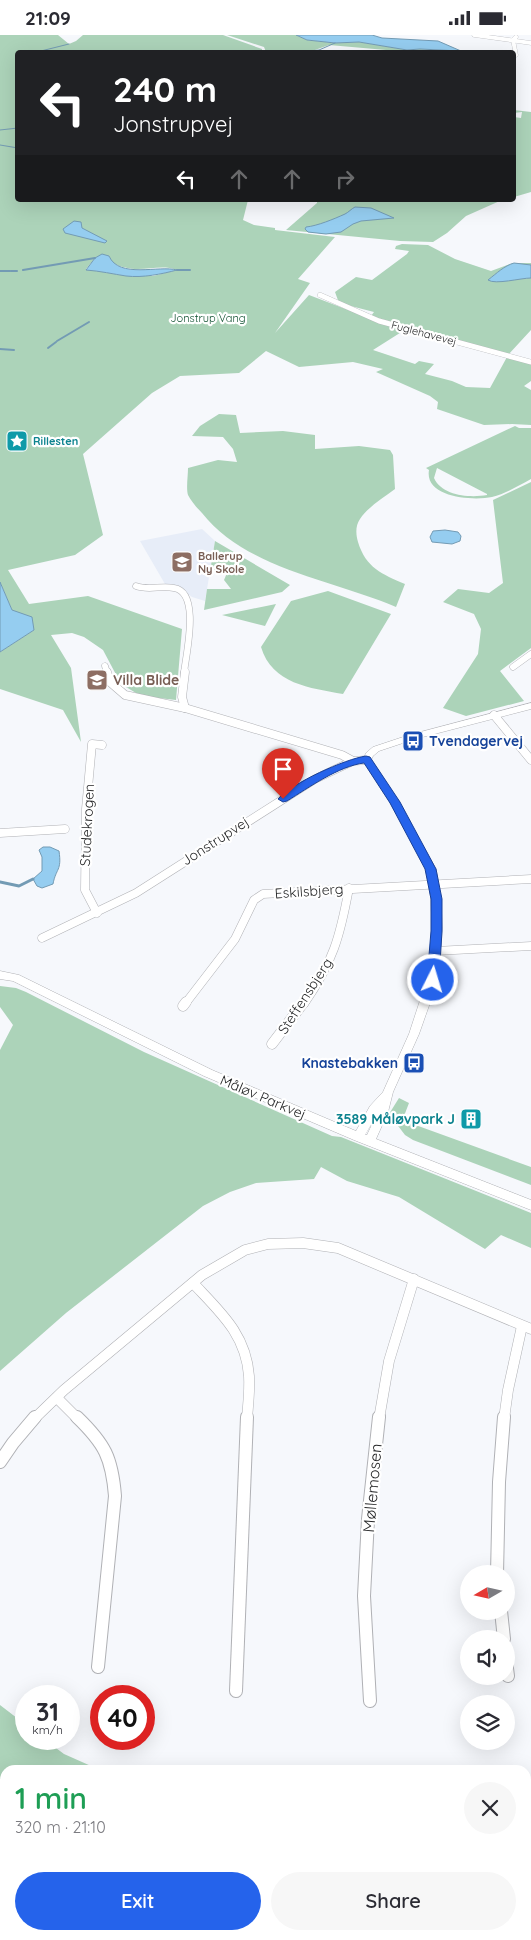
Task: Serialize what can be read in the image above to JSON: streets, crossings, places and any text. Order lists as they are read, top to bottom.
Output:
{
  "streets": {
    "street": [
      "Fuglehavevej",
      "Studekrogen",
      "Jonstrupvej",
      "Eskilsbjerg",
      "Steffensbjerg",
      "Måløv Parkvej",
      "Møllemosen"
    ]
  },
  "crossings": [
    ["Studekrogen", "Jonstrupvej"],
    ["Eskilsbjerg", "Steffensbjerg"]
  ],
  "parks": ["Jonstrup Vang"],
  "places": {
    "place": ["Rillesten"],
    "school or university": ["Ballerup Ny Skole", "Villa Blide"],
    "bus stop": ["Tvendagervej", "Knastebakken"],
    "building": ["3589 Måløvpark J"]
  },
  "north": "left",
  "page": {
    "status": "21:09",
    "turn": ["240 m", "Jonstrupvej"],
    "speed": "31 km/h",
    "limit": "40",
    "heading": ["1 min", "320 m · 21:10"],
    "buttons": ["Exit", "Share"]
  }
}
